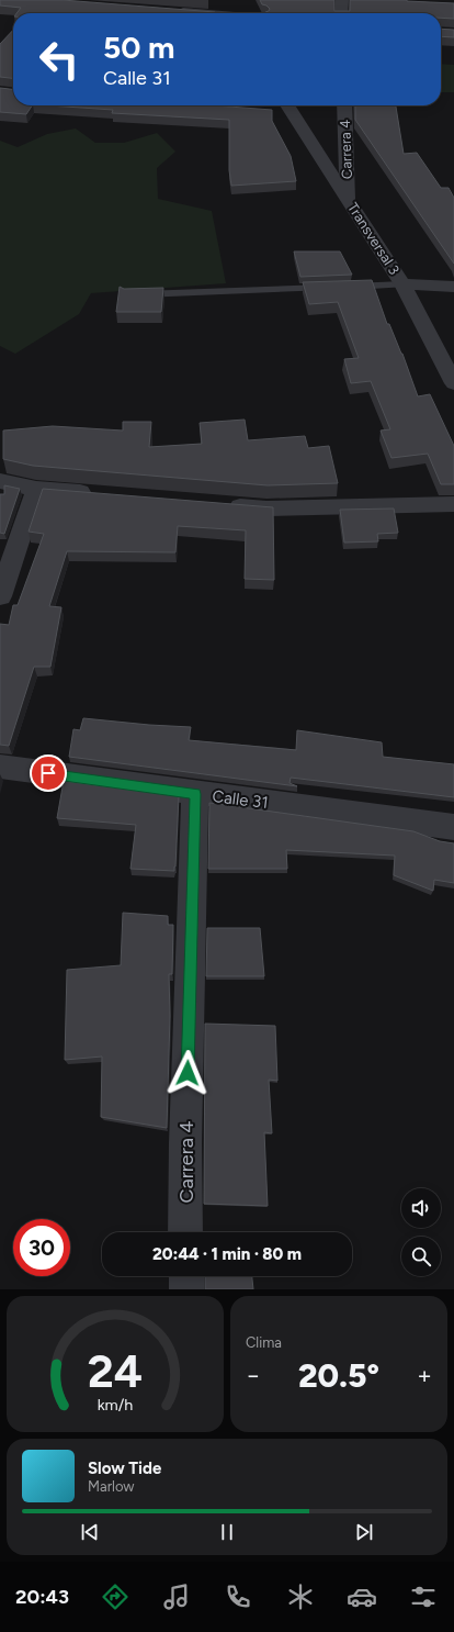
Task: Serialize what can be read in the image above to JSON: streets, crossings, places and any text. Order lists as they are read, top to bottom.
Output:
{
  "streets": {
    "street": ["Carrera 4", "Transversal 3", "Calle 31"]
  },
  "crossings": [
    ["Carrera 4", "Transversal 3"],
    ["Carrera 4", "Calle 31"]
  ],
  "page": {
    "turn": ["50 m", "Calle 31"],
    "limit": "30",
    "trip": "20:44 · 1 min · 80 m",
    "tile": "Clima",
    "heat": ["−", "20.5°", "+"],
    "song": ["Slow Tide", "Marlow"],
    "tabs": "20:43",
    "gauge": ["24", "km/h"]
  }
}
